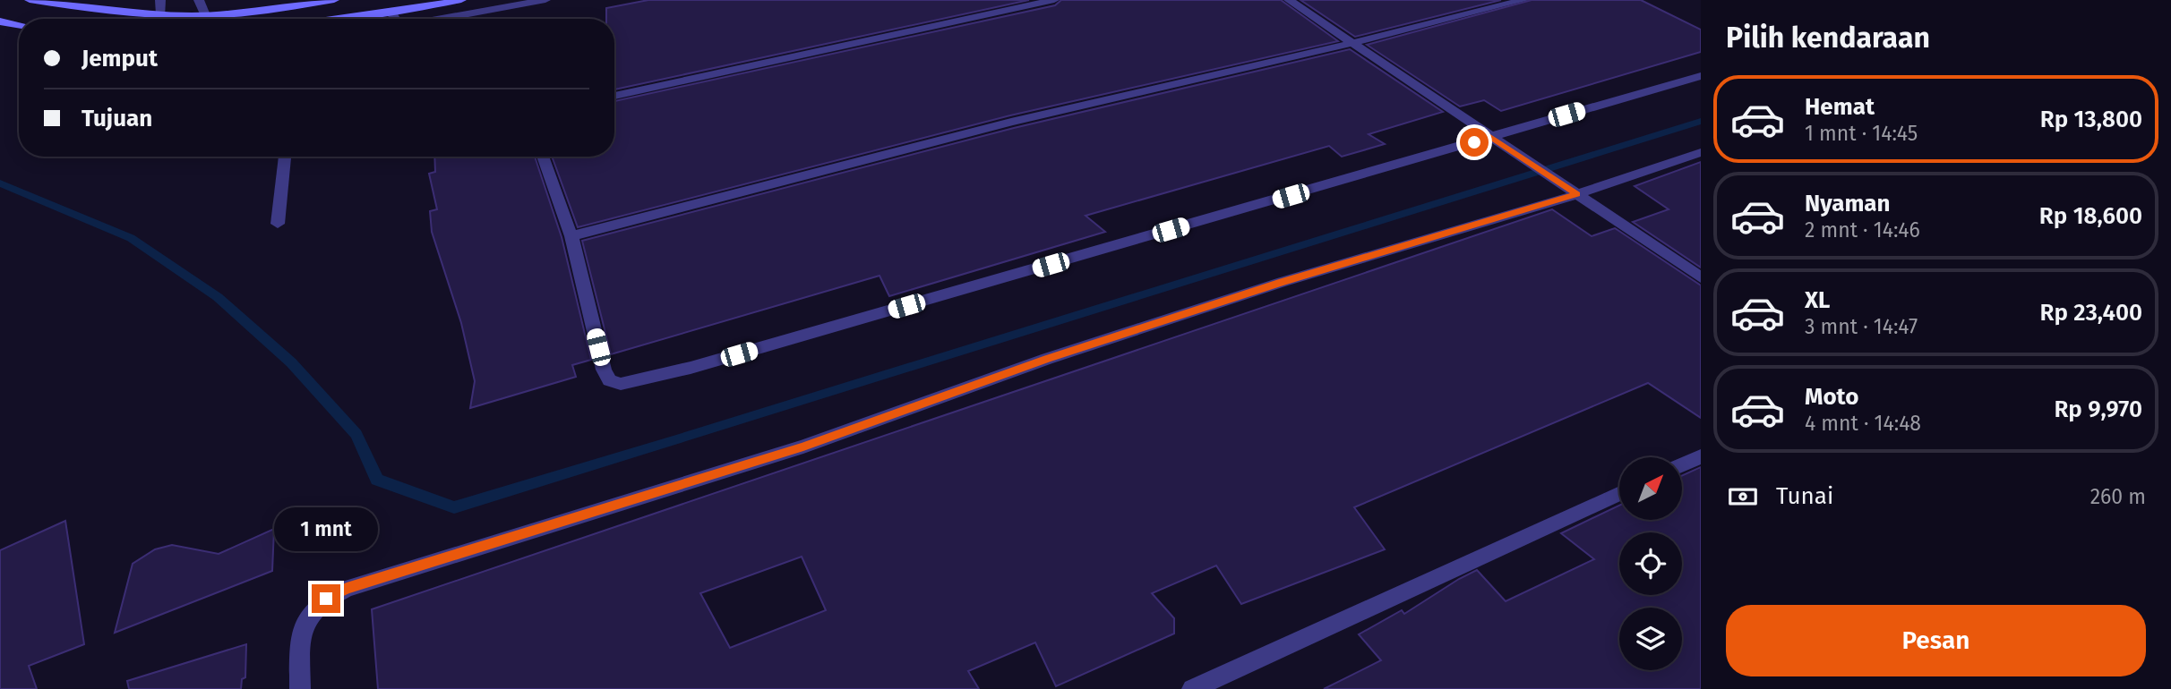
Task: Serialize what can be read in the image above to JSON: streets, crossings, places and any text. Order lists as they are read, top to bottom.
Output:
{
  "north": "top right",
  "page": {
    "heading": "Pilih kendaraan",
    "banner": ["Jemput", "Tujuan"],
    "list": [
      {
        "name": "Hemat",
        "note": "1 mnt · 14:45",
        "value": "Rp 13,800"
      },
      {
        "name": "Nyaman",
        "note": "2 mnt · 14:46",
        "value": "Rp 18,600"
      },
      {
        "name": "XL",
        "note": "3 mnt · 14:47",
        "value": "Rp 23,400"
      },
      {
        "name": "Moto",
        "note": "4 mnt · 14:48",
        "value": "Rp 9,970"
      }
    ],
    "pay": ["Tunai", "260 m"],
    "bubble": "1 mnt",
    "buttons": "Pesan"
  }
}
